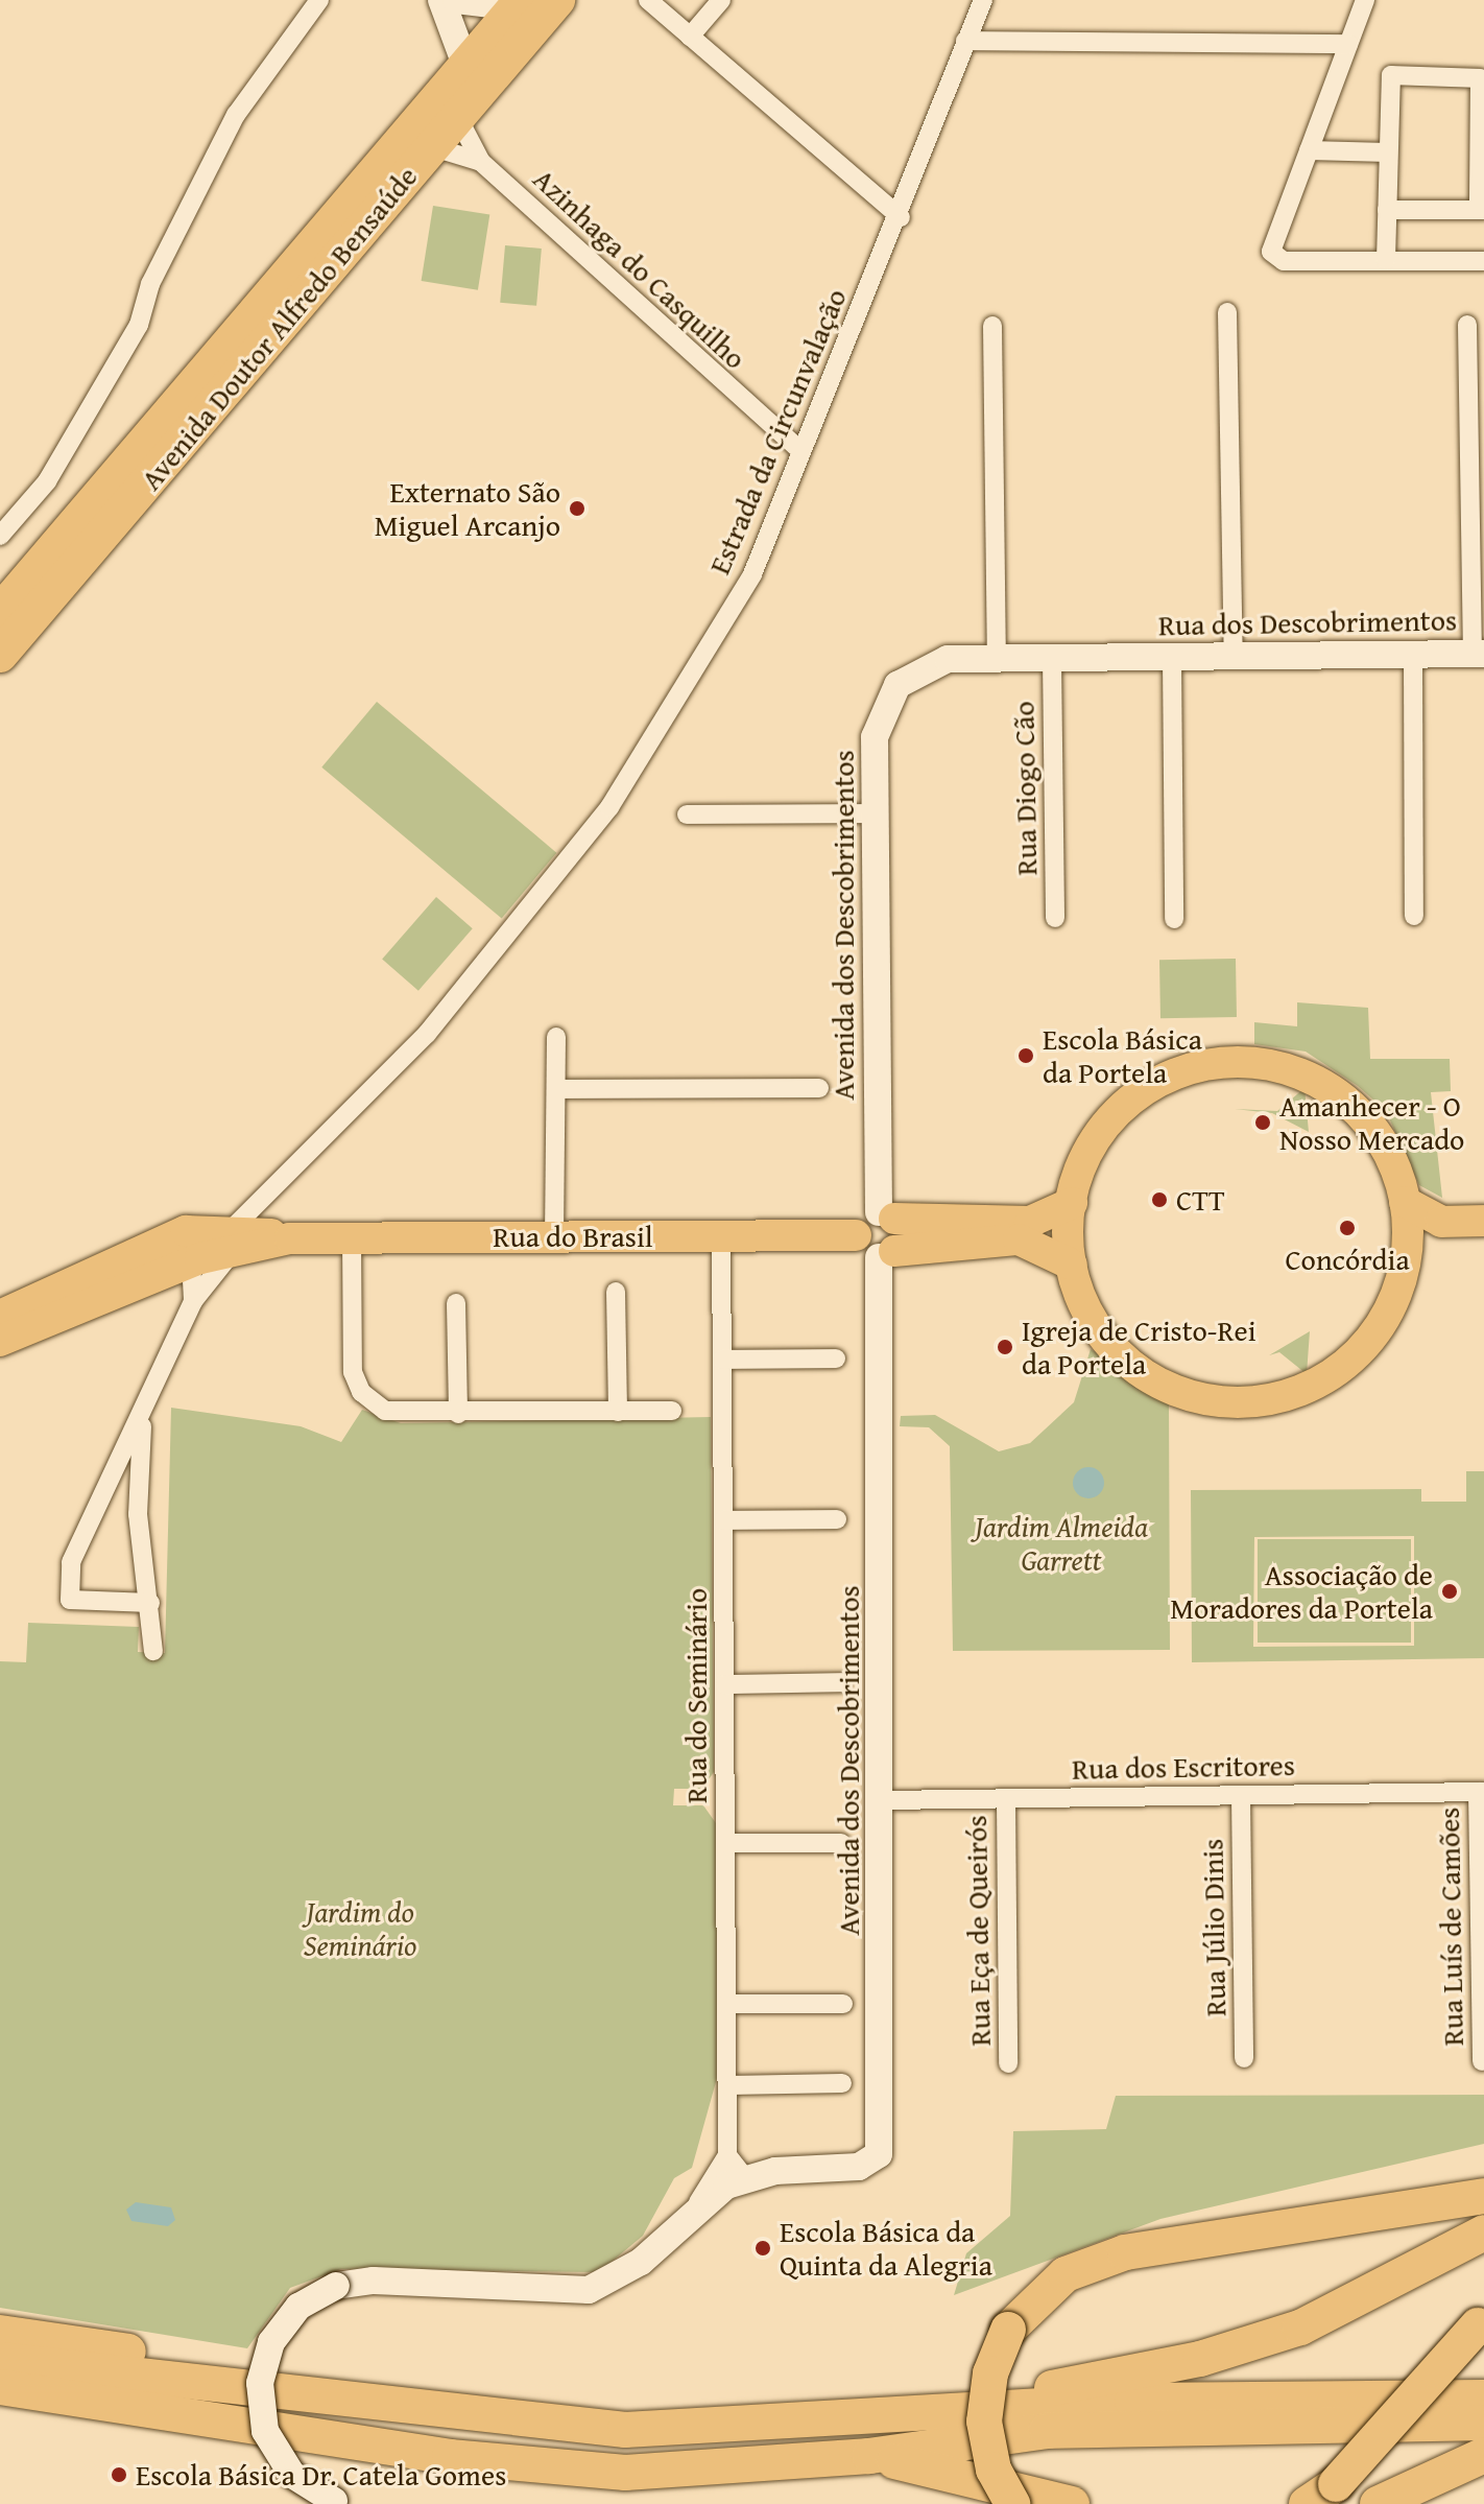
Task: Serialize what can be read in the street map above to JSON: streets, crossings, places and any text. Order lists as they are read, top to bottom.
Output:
{
  "streets": {
    "highway": ["Avenida Doutor Alfredo Bensaúde"],
    "main road": ["Rua do Brasil"],
    "street": [
      "Azinhaga do Casquilho",
      "Estrada da Circunvalação",
      "Rua dos Descobrimentos",
      "Rua Diogo Cão",
      "Avenida dos Descobrimentos",
      "Rua do Seminário",
      "Rua dos Escritores",
      "Rua Luís de Camões",
      "Rua Júlio Dinis",
      "Rua Eça de Queirós"
    ]
  },
  "crossings": [
    ["Azinhaga do Casquilho", "Avenida Doutor Alfredo Bensaúde"],
    ["Azinhaga do Casquilho", "Estrada da Circunvalação"],
    ["Estrada da Circunvalação", "Rua do Brasil"],
    ["Rua dos Descobrimentos", "Avenida dos Descobrimentos"],
    ["Rua Diogo Cão", "Avenida dos Descobrimentos"],
    ["Avenida dos Descobrimentos", "Rua do Brasil"],
    ["Avenida dos Descobrimentos", "Rua dos Escritores"],
    ["Rua do Brasil", "Rua do Seminário"],
    ["Rua dos Escritores", "Rua Luís de Camões"],
    ["Rua dos Escritores", "Rua Júlio Dinis"],
    ["Rua dos Escritores", "Rua Eça de Queirós"]
  ],
  "parks": ["Jardim Almeida Garrett", "Jardim do Seminário"],
  "places": [
    "Externato São Miguel Arcanjo",
    "Escola Básica da Portela",
    "Amanhecer - O Nosso Mercado",
    "CTT",
    "Concórdia",
    "Igreja de Cristo-Rei da Portela",
    "Associação de Moradores da Portela",
    "Escola Básica da Quinta da Alegria",
    "Escola Básica Dr. Catela Gomes"
  ]
}
